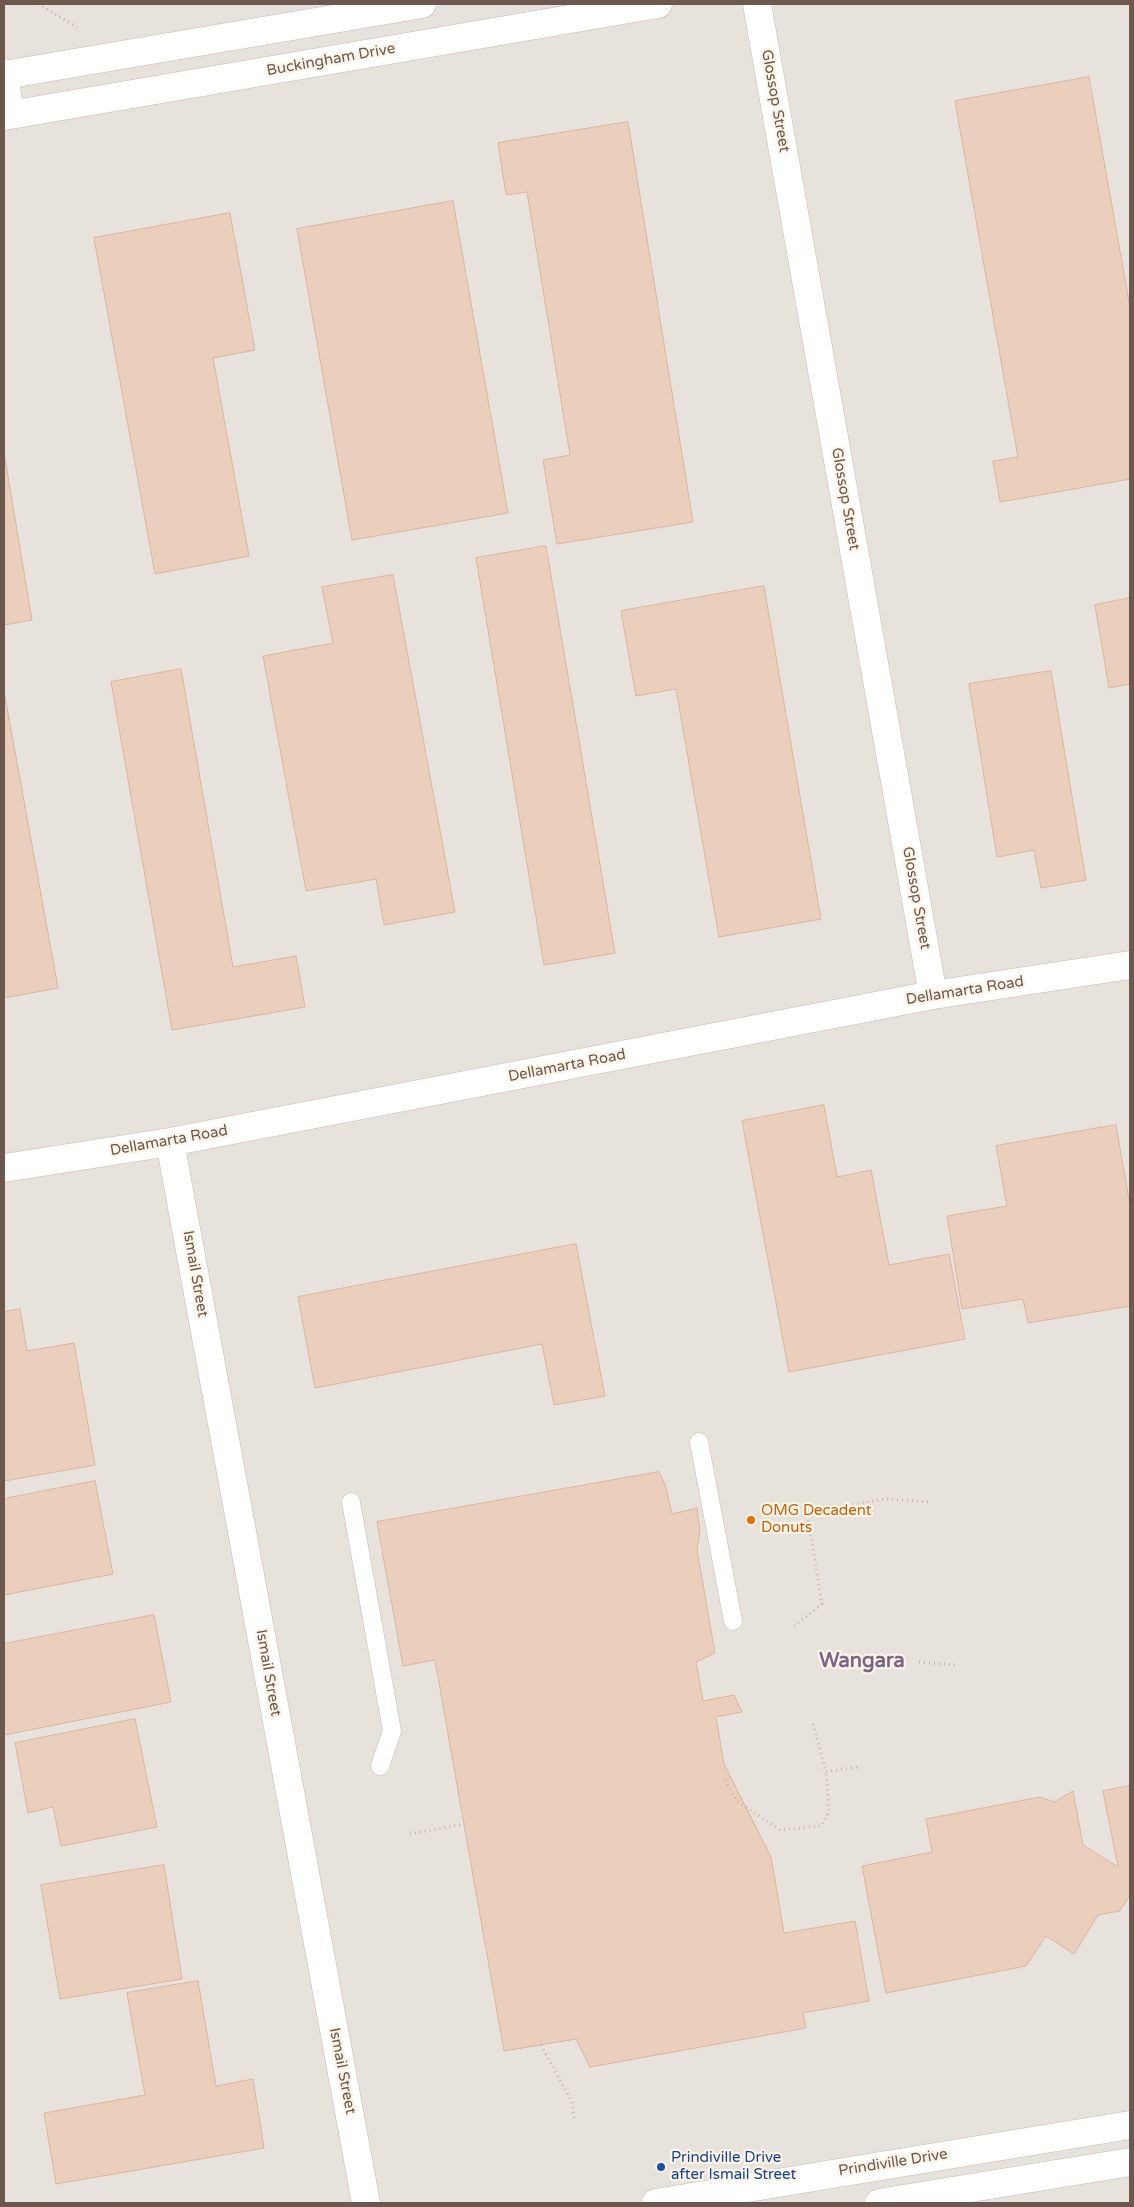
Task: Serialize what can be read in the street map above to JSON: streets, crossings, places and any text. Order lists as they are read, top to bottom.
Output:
{
  "streets": {
    "street": [
      "Buckingham Drive",
      "Glossop Street",
      "Dellamarta Road",
      "Ismail Street",
      "Prindiville Drive"
    ]
  },
  "crossings": [
    ["Glossop Street", "Dellamarta Road"],
    ["Dellamarta Road", "Ismail Street"]
  ],
  "districts": ["Wangara"],
  "places": ["OMG Decadent Donuts", "Prindiville Drive after Ismail Street"]
}
